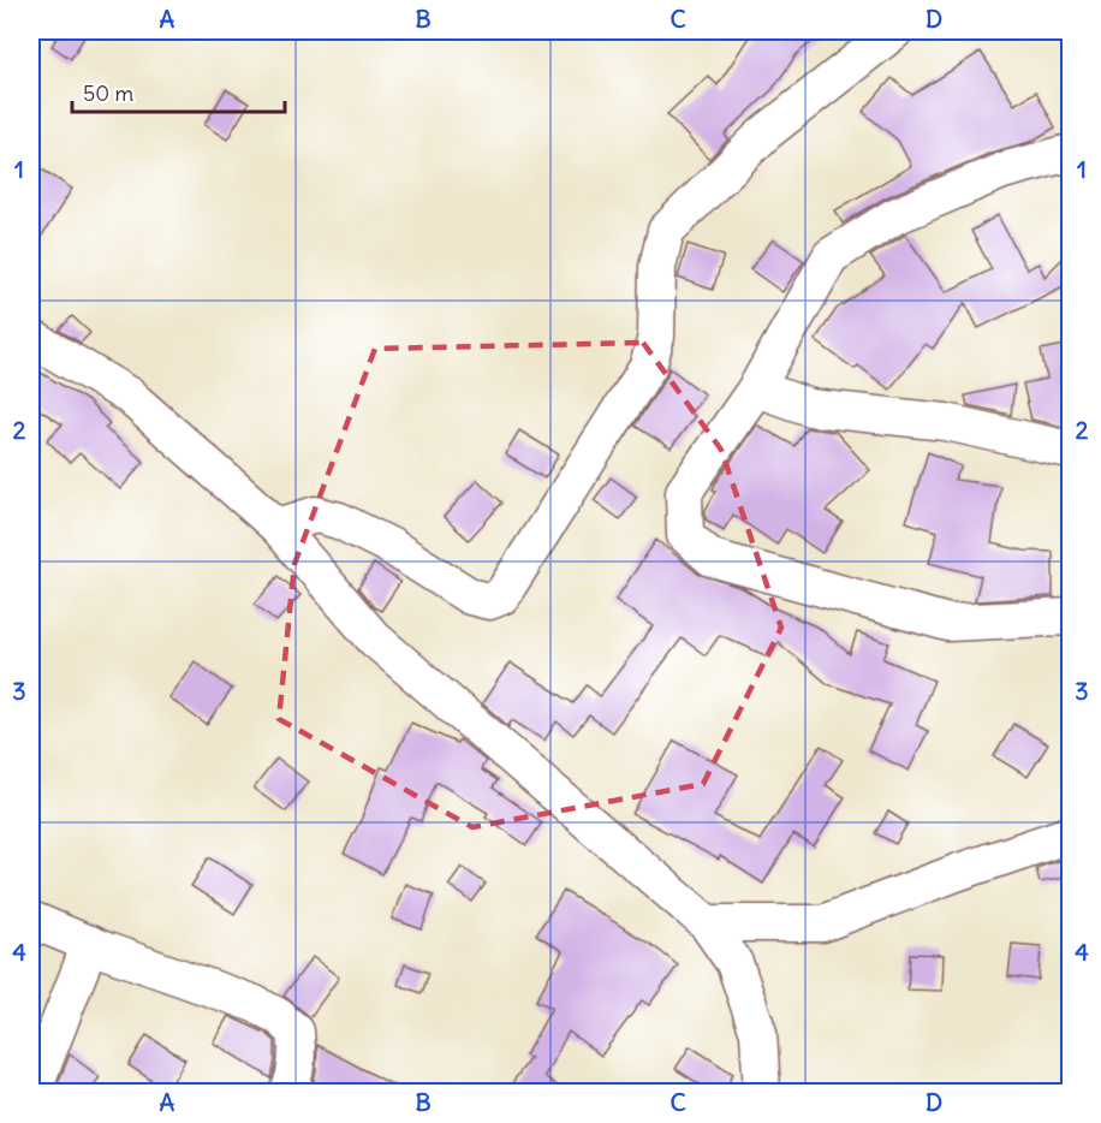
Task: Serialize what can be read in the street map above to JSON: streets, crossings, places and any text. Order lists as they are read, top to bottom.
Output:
{
  "scale_bar": "50 m",
  "grid": {
    "columns": [
      "A",
      "B",
      "C",
      "D"
    ],
    "rows": [
      "1",
      "2",
      "3",
      "4"
    ]
  }
}
